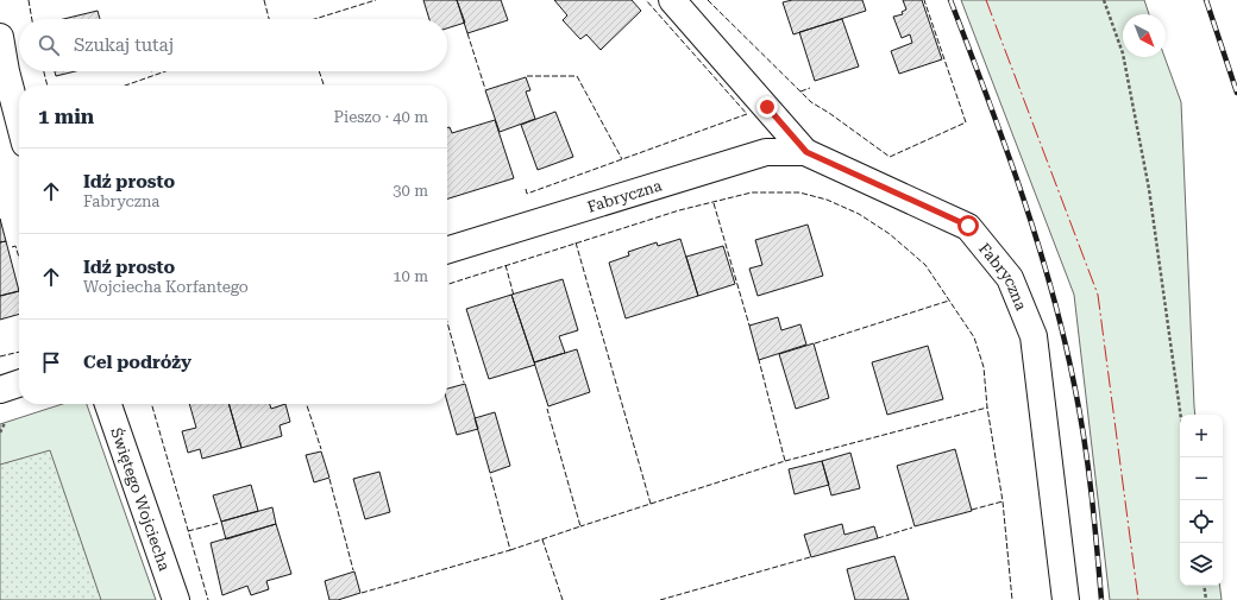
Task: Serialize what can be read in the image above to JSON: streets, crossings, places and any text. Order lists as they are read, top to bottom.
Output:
{
  "streets": {
    "street": ["Fabryczna", "Świętego Wojciecha"]
  },
  "north": "bottom right",
  "page": {
    "search": "Szukaj tutaj",
    "heading": ["1 min", "Pieszo · 40 m"],
    "list": [
      ["Idź prosto", "Fabryczna", "30 m"],
      ["Idź prosto", "Wojciecha Korfantego", "10 m"],
      "Cel podróży"
    ],
    "map_buttons": ["+", "−"]
  }
}
